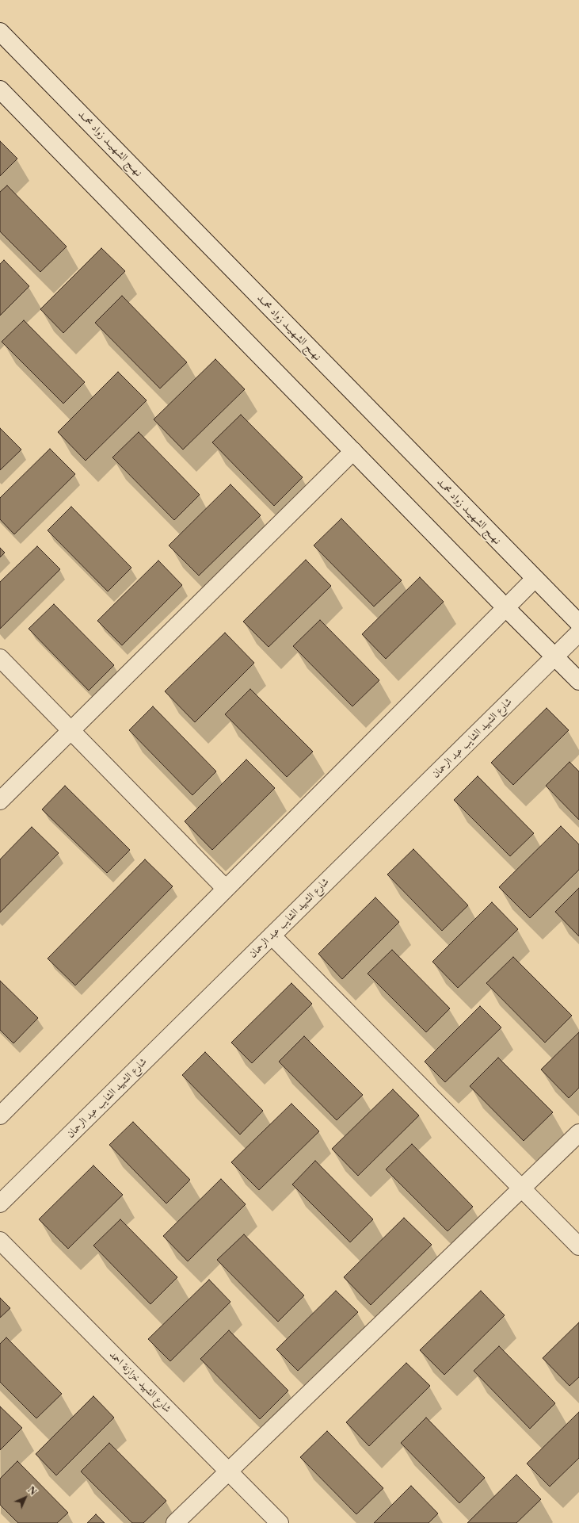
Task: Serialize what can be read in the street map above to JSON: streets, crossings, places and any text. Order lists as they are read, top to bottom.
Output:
{
  "streets": {
    "street": ["نـهــج الشـهـيــد زواد محمــد", "شارع الشهيد الشايب عبد الرحمان", "شارع الشهيد خزازنة احمد"]
  },
  "north": "top right"
}
